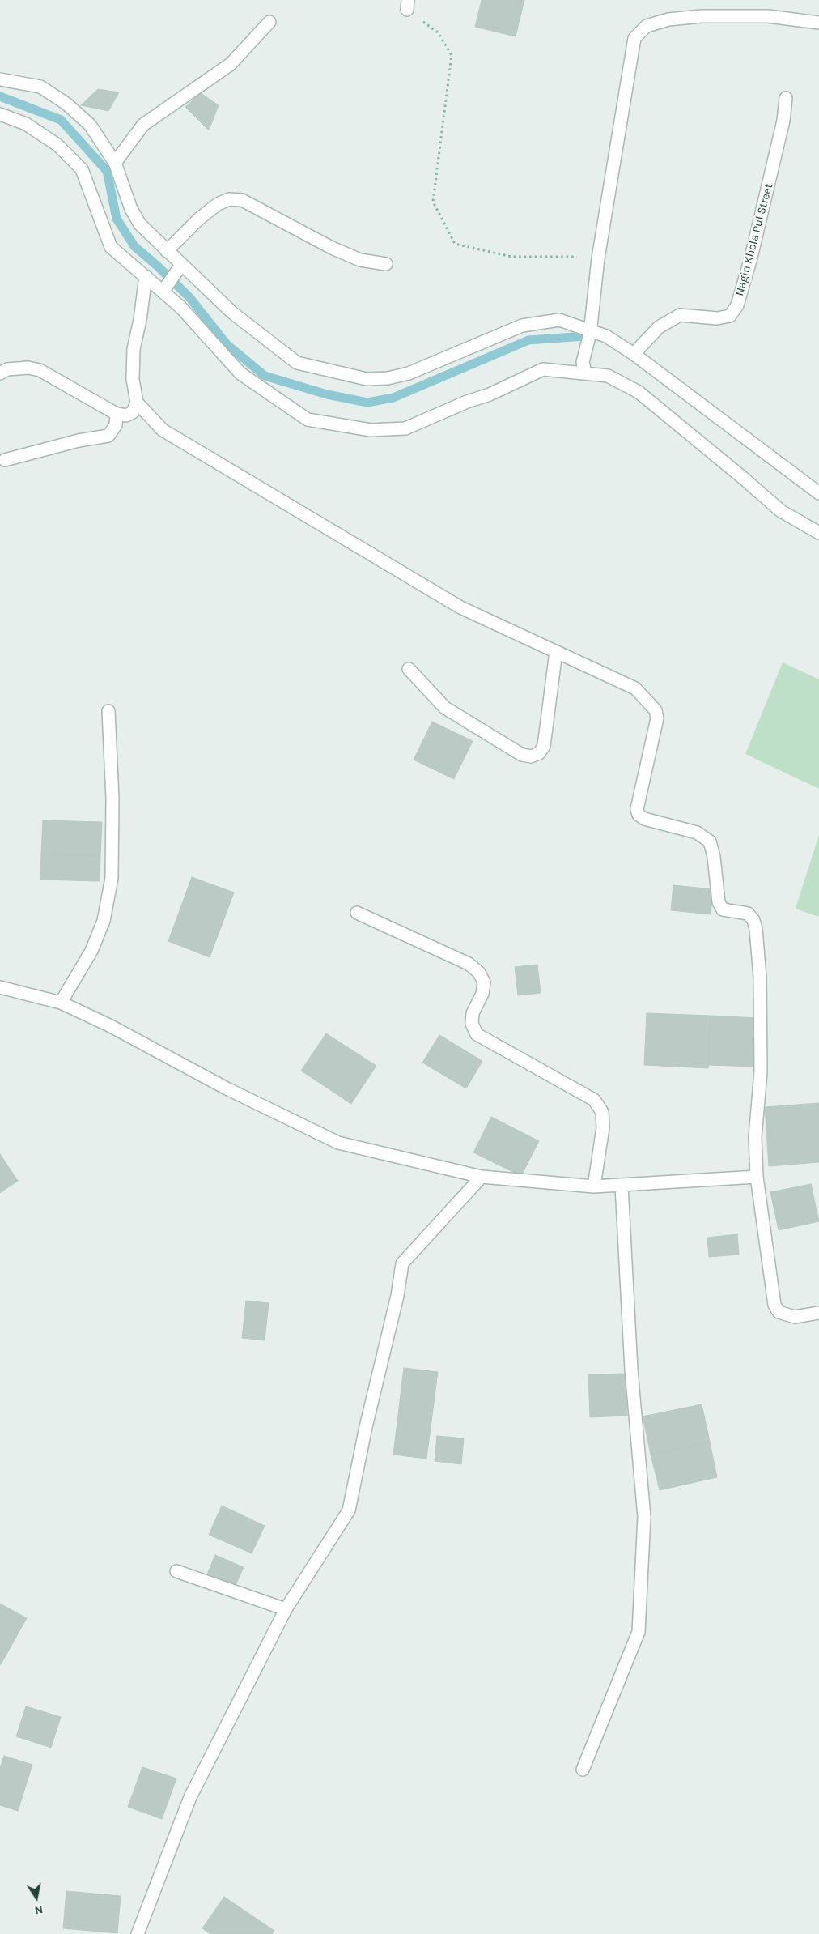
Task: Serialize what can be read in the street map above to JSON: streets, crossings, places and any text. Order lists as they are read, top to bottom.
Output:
{
  "streets": {
    "street": ["Nagin Khola Pul Street"]
  },
  "north": "bottom"
}
